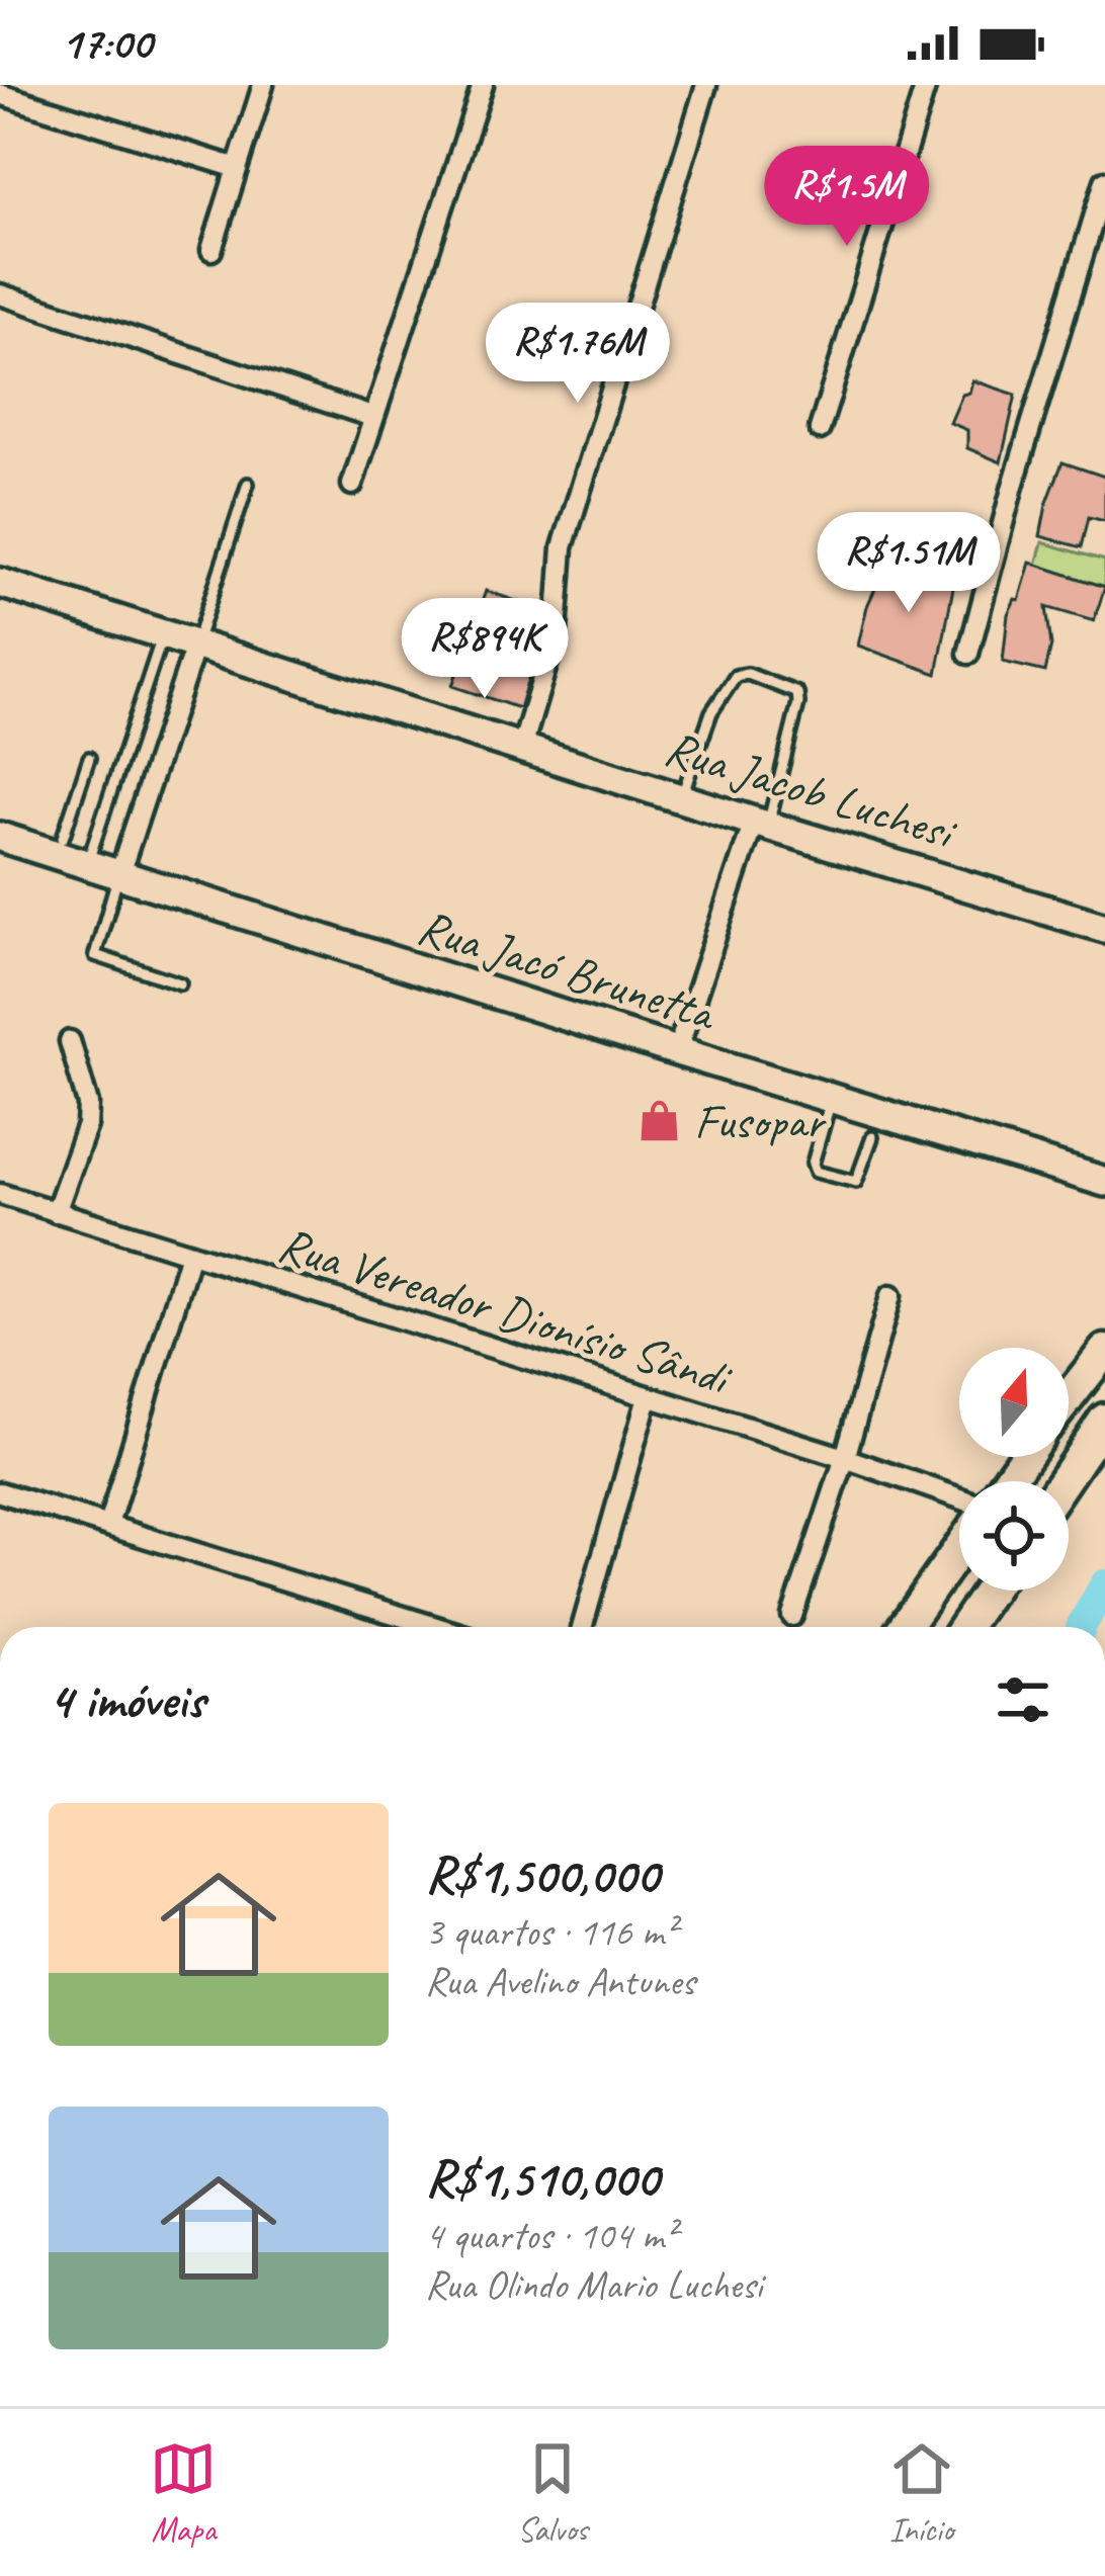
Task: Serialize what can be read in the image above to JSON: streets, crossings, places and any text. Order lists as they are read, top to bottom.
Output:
{
  "streets": {
    "street": ["Rua Jacob Luchesi", "Rua Jacó Brunetta", "Rua Vereador Dionísio Sândi"]
  },
  "places": {
    "shop": ["Fusopar"]
  },
  "north": "top",
  "page": {
    "status": "17:00",
    "price": [
      "R$1.5M",
      "R$1.76M",
      "R$1.51M",
      "R$894K"
    ],
    "heading": "4 imóveis",
    "list": [
      {
        "name": "R$1,500,000",
        "note": "3 quartos · 116 m² · Rua Avelino Antunes"
      },
      {
        "name": "R$1,510,000",
        "note": "4 quartos · 104 m² · Rua Olindo Mario Luchesi"
      }
    ],
    "tabs": ["Mapa", "Salvos", "Início"]
  }
}
